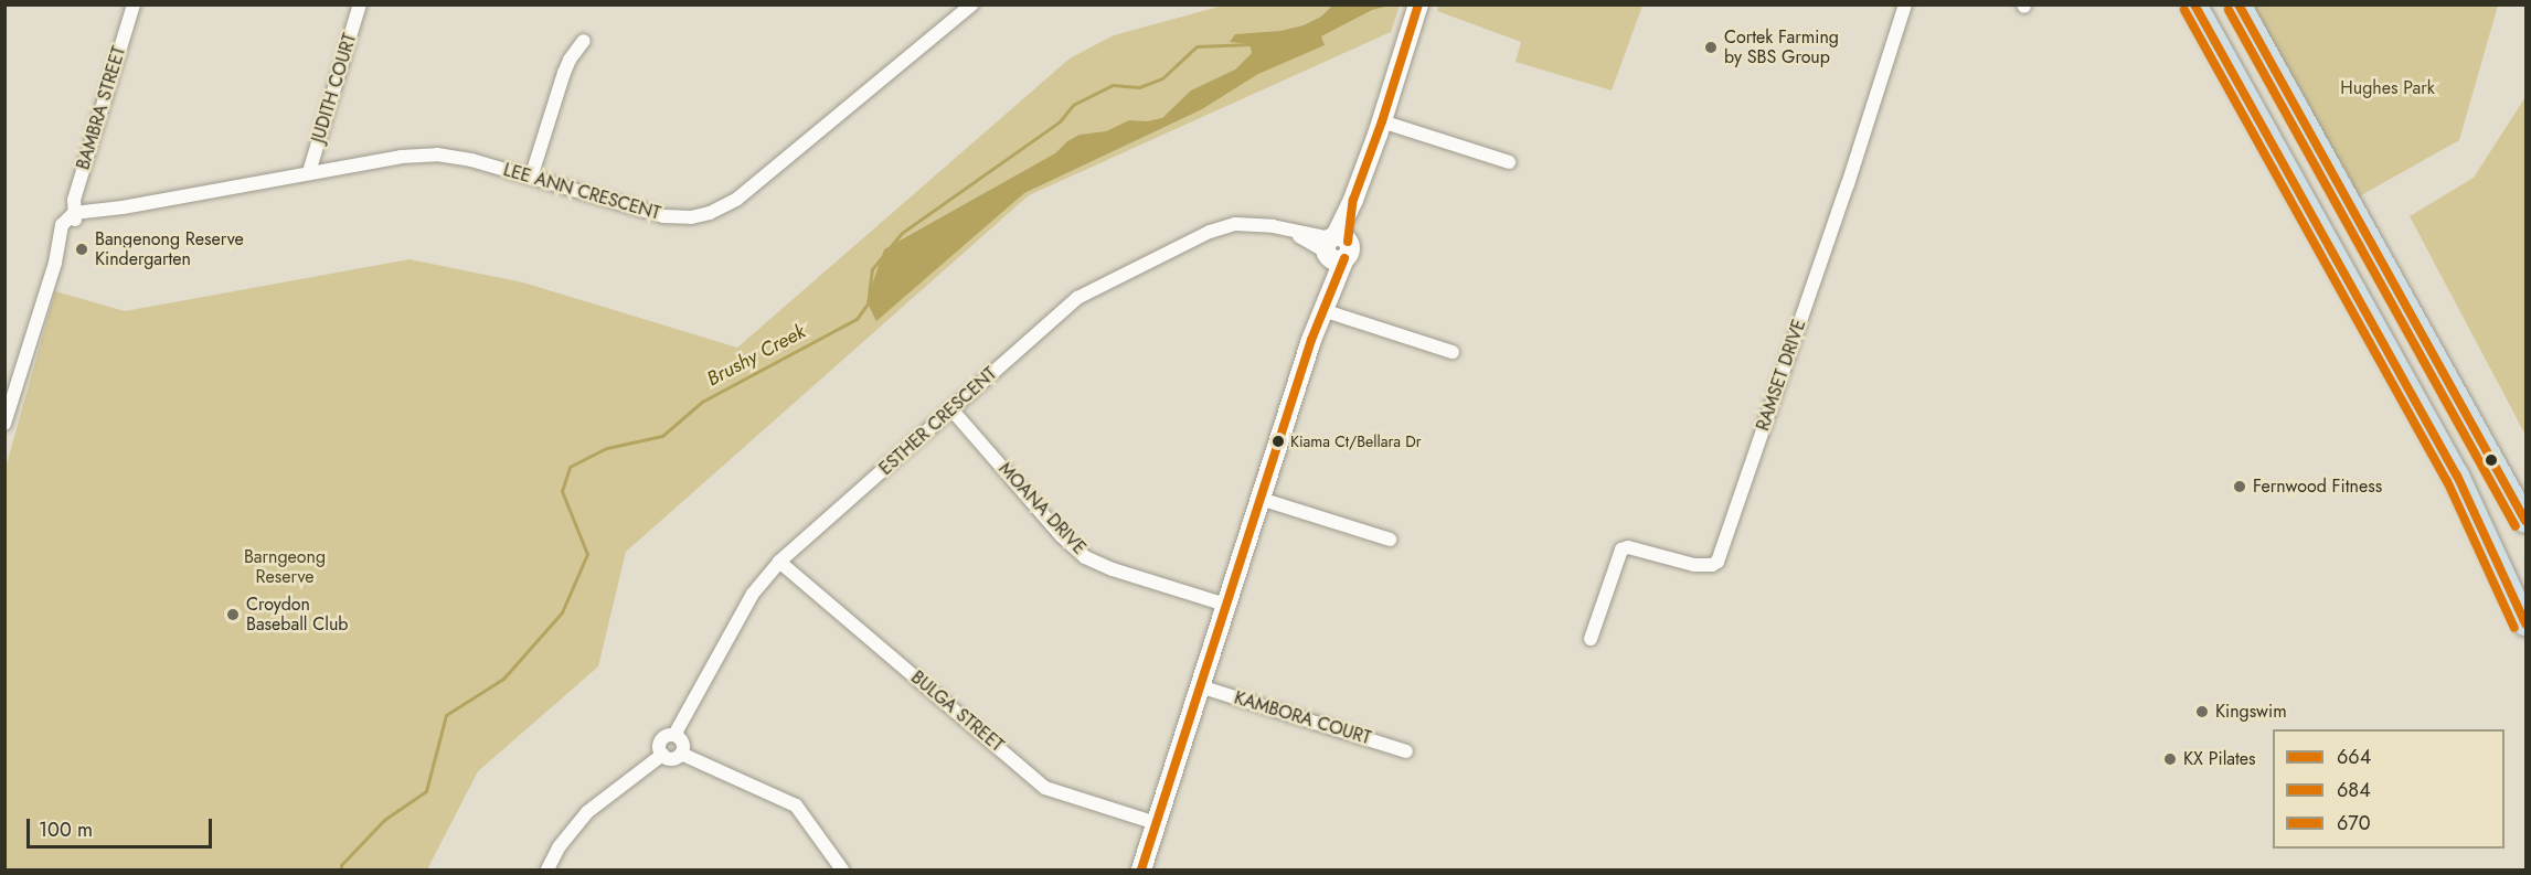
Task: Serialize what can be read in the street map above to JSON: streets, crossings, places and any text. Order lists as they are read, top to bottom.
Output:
{
  "streets": {
    "street": [
      "JUDITH COURT",
      "BAMBRA STREET",
      "LEE ANN CRESCENT",
      "RAMSET DRIVE",
      "ESTHER CRESCENT",
      "MOANA DRIVE",
      "BULGA STREET",
      "KAMBORA COURT"
    ]
  },
  "crossings": [
    ["JUDITH COURT", "LEE ANN CRESCENT"],
    ["BAMBRA STREET", "LEE ANN CRESCENT"],
    ["ESTHER CRESCENT", "MOANA DRIVE"],
    ["ESTHER CRESCENT", "BULGA STREET"]
  ],
  "water": ["Brushy Creek"],
  "parks": ["Hughes Park", "Barngeong Reserve"],
  "places": [
    "Cortek Farming by SBS Group",
    "Bangenong Reserve Kindergarten",
    "Kiama Ct/Bellara Dr",
    "Fernwood Fitness",
    "Croydon Baseball Club",
    "Kingswim",
    "KX Pilates"
  ],
  "lines": ["transit line 664", "transit line 684", "transit line 670"],
  "legend": ["664", "684", "670"],
  "scale_bar": "100 m"
}
